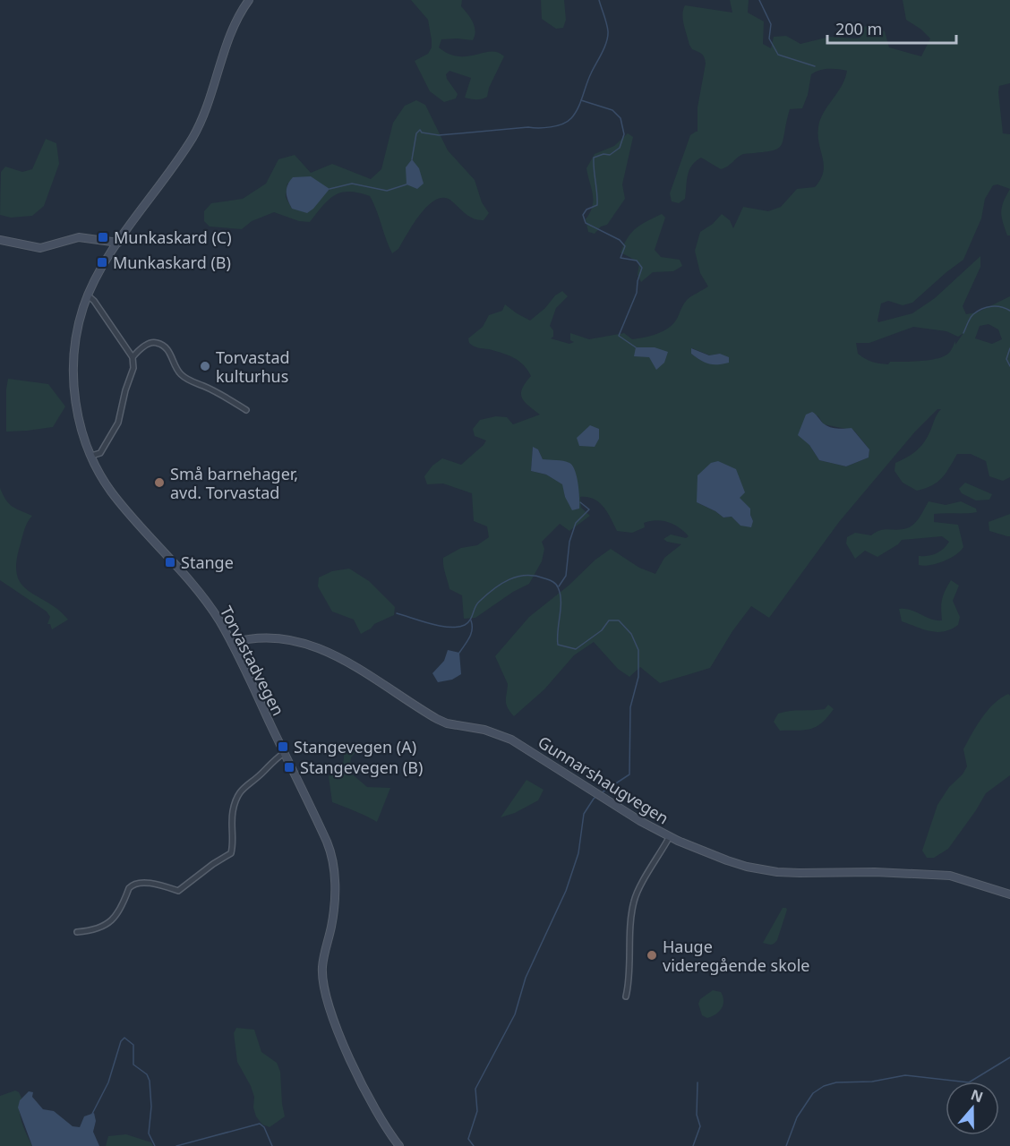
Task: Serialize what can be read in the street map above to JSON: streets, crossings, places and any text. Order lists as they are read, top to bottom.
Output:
{
  "streets": {
    "main road": ["Torvastadvegen", "Gunnarshaugvegen"]
  },
  "crossings": [
    ["Torvastadvegen", "Gunnarshaugvegen"]
  ],
  "places": {
    "transit": [
      "Munkaskard (C)",
      "Munkaskard (B)",
      "Stange",
      "Stangevegen (A)",
      "Stangevegen (B)"
    ],
    "other": ["Torvastad kulturhus", "Små barnehager, avd. Torvastad", "Hauge videregående skole"]
  },
  "scale_bar": "200 m",
  "north": "top"
}
